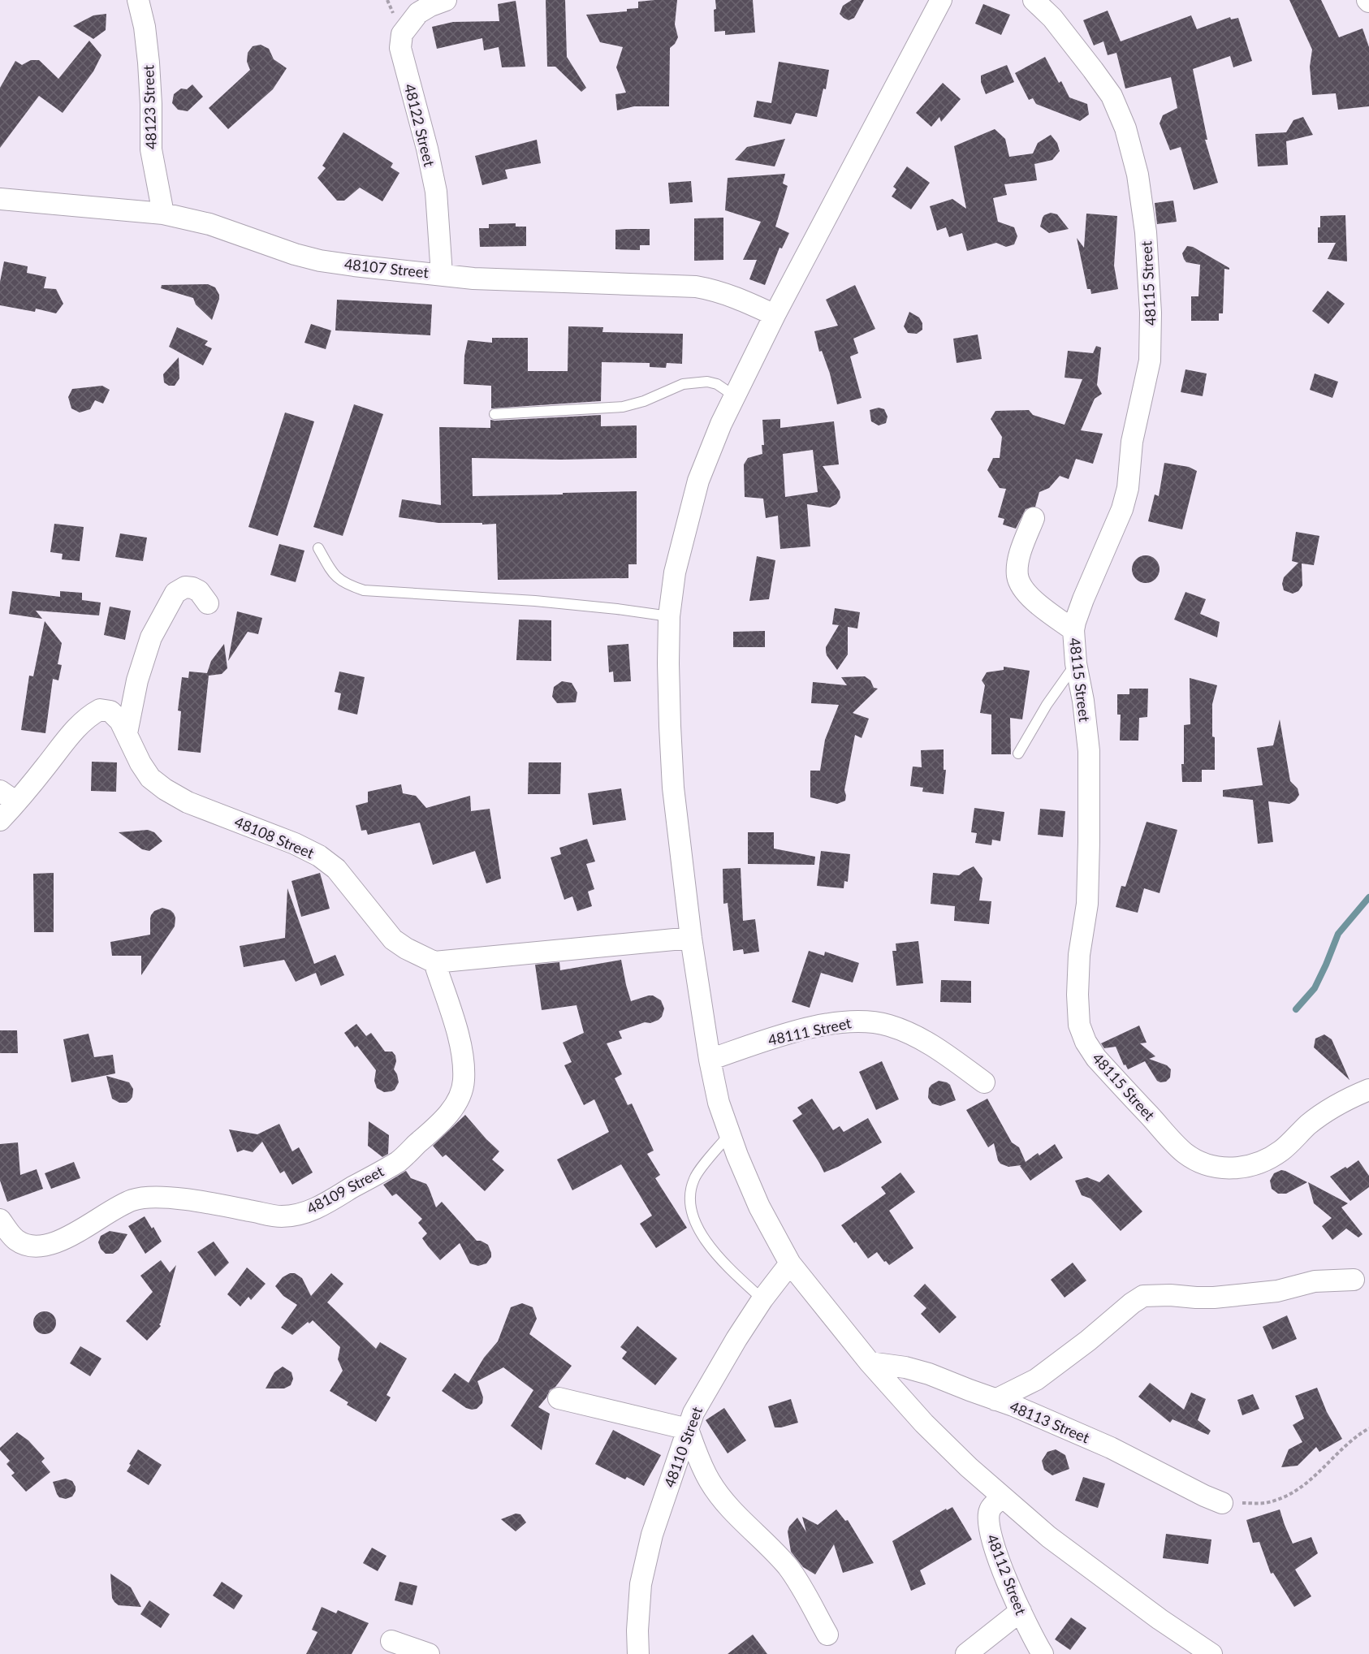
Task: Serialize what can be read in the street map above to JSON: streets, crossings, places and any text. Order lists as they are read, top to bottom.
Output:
{
  "streets": {
    "street": [
      "48123 Street",
      "48122 Street",
      "48107 Street",
      "48115 Street",
      "48108 Street",
      "48111 Street",
      "48109 Street",
      "48113 Street",
      "48110 Street",
      "48112 Street"
    ]
  },
  "crossings": [
    ["48123 Street", "48107 Street"],
    ["48122 Street", "48107 Street"],
    ["48108 Street", "48109 Street"]
  ]
}
